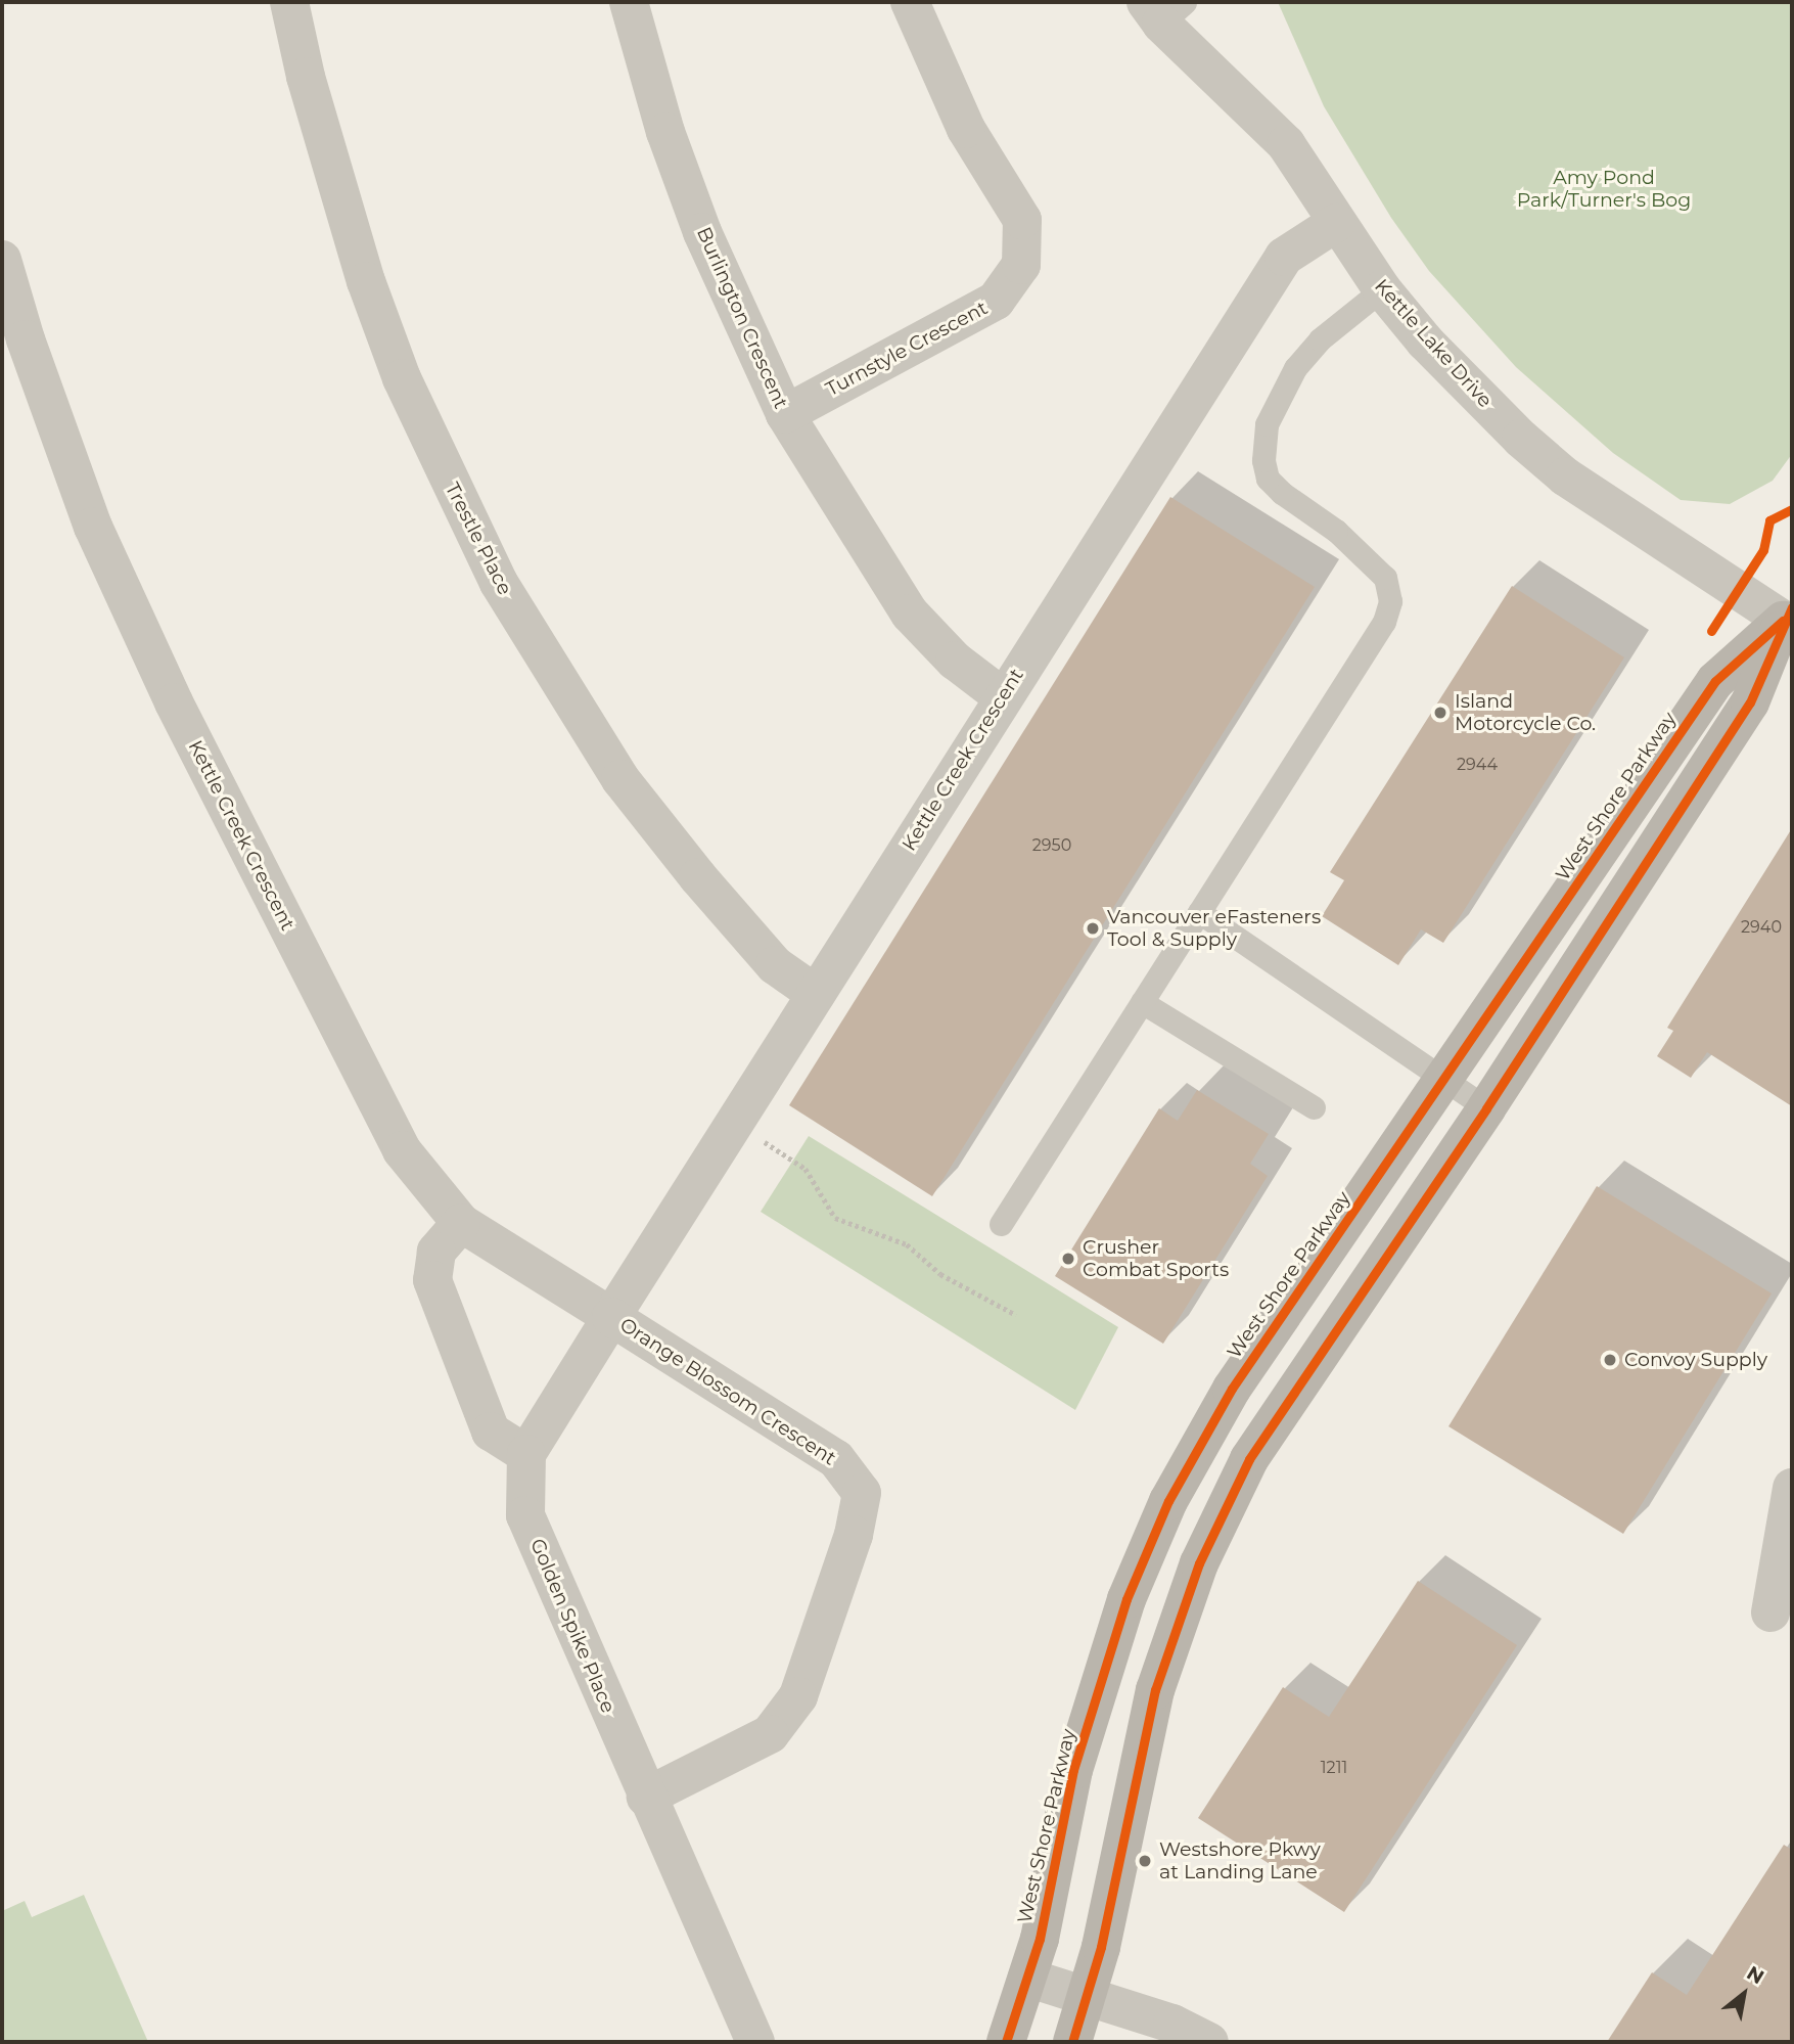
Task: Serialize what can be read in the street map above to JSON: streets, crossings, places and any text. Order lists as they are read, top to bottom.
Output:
{
  "streets": {
    "main road": ["West Shore Parkway"],
    "street": [
      "Burlington Crescent",
      "Kettle Lake Drive",
      "Turnstyle Crescent",
      "Trestle Place",
      "Kettle Creek Crescent",
      "Orange Blossom Crescent",
      "Golden Spike Place"
    ]
  },
  "crossings": [
    ["Burlington Crescent", "Turnstyle Crescent"],
    ["Burlington Crescent", "Kettle Creek Crescent"],
    ["Kettle Lake Drive", "Kettle Creek Crescent"],
    ["Kettle Lake Drive", "West Shore Parkway"],
    ["Trestle Place", "Kettle Creek Crescent"],
    ["Kettle Creek Crescent", "Orange Blossom Crescent"],
    ["Kettle Creek Crescent", "Golden Spike Place"],
    ["Orange Blossom Crescent", "Golden Spike Place"]
  ],
  "parks": ["Amy Pond Park/Turner's Bog"],
  "places": [
    "Island Motorcycle Co.",
    "Vancouver eFasteners Tool & Supply",
    "Crusher Combat Sports",
    "Convoy Supply",
    "Westshore Pkwy at Landing Lane"
  ],
  "house_numbers": [
    "2944",
    "2950",
    "2940",
    "1211"
  ],
  "north": "top right"
}
